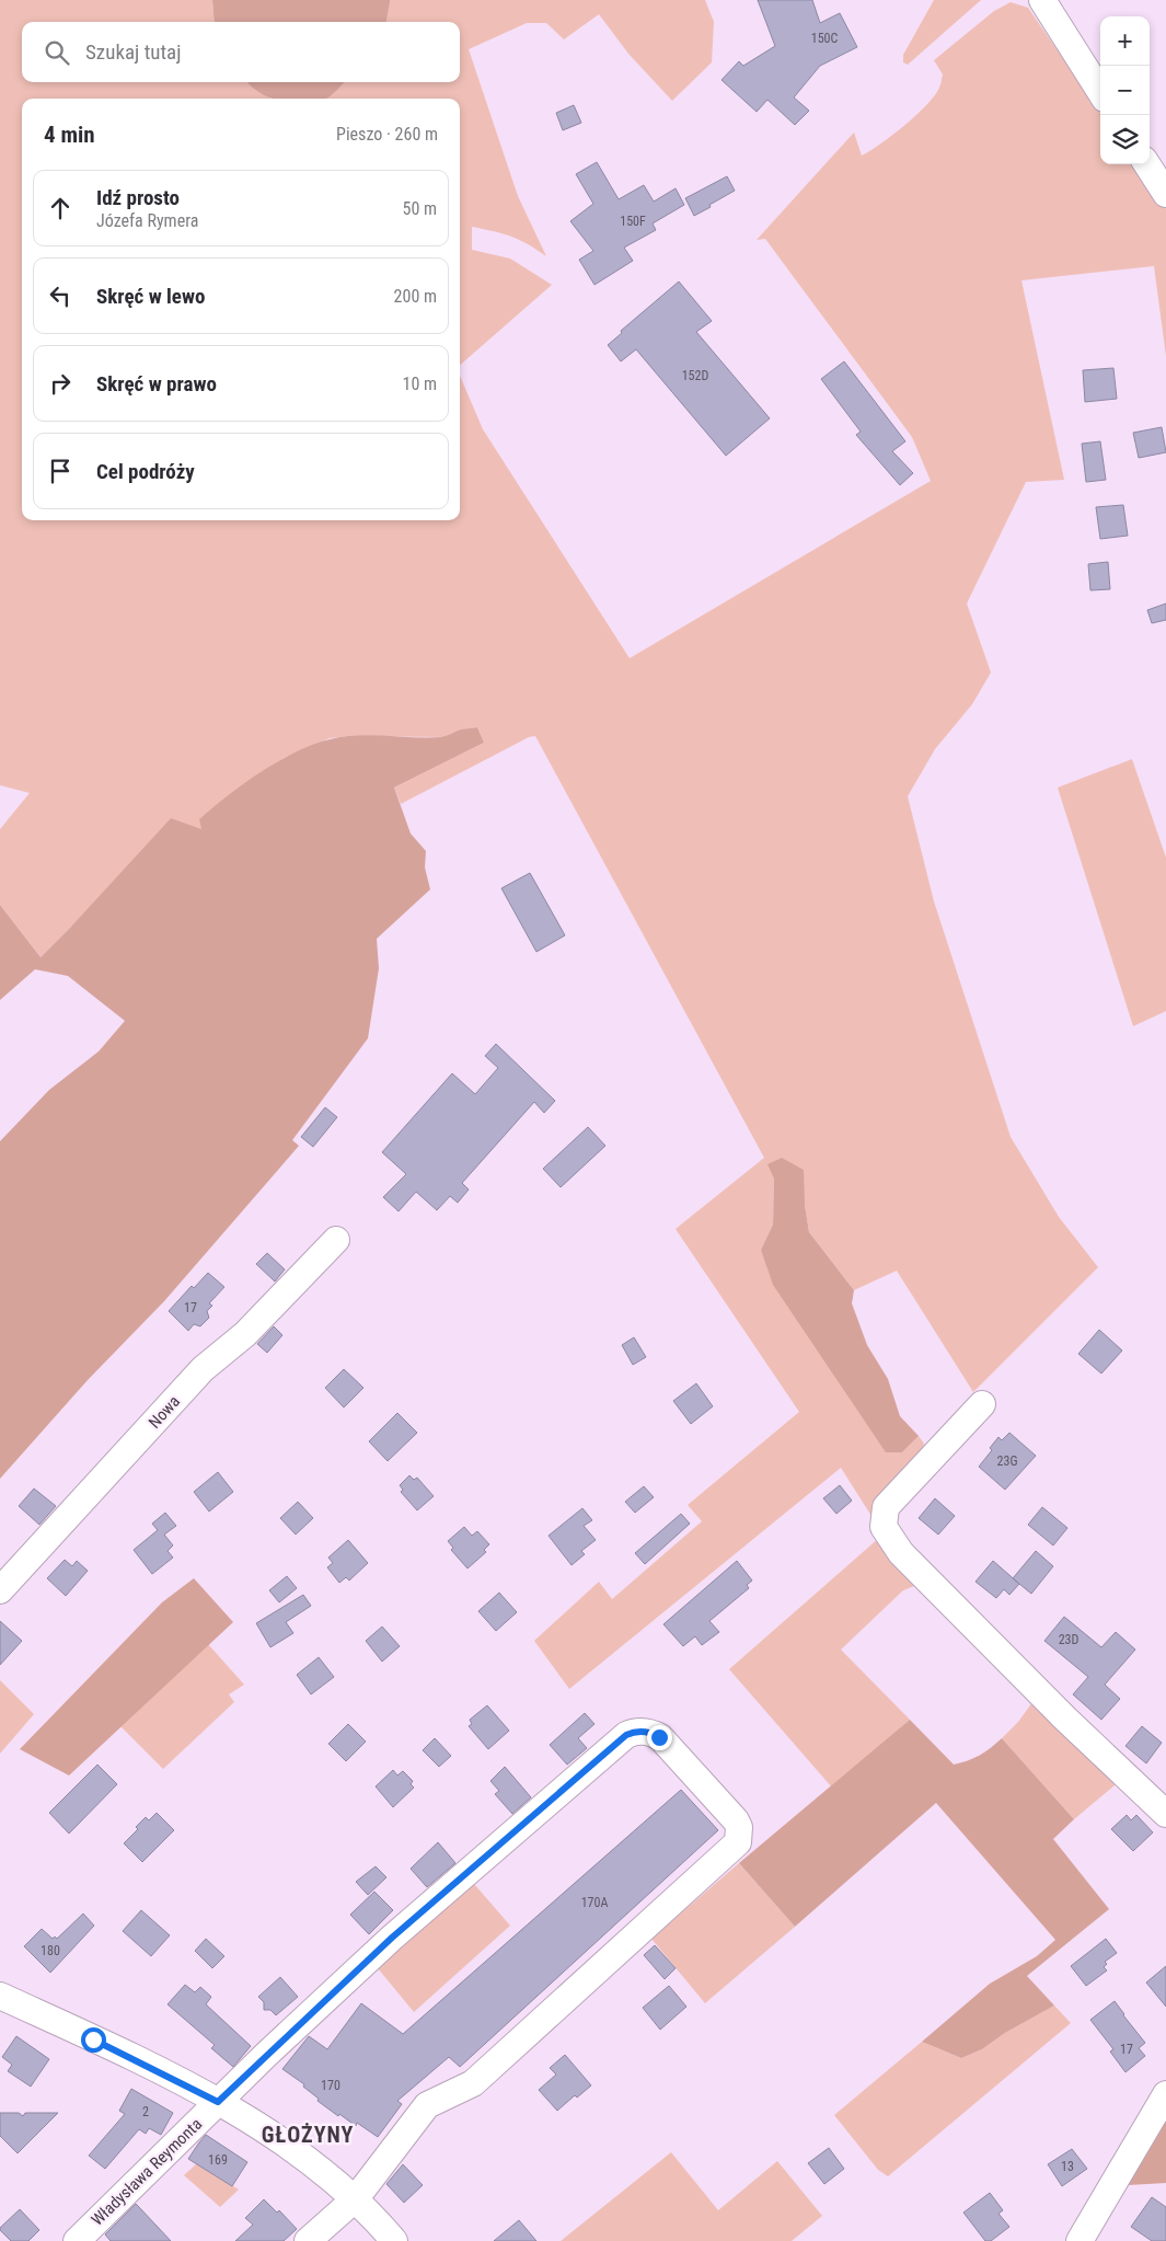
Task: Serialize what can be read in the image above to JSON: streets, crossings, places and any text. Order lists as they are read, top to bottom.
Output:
{
  "streets": {
    "street": ["Nowa", "Władysława Reymonta"]
  },
  "districts": ["GŁOŻYNY"],
  "house_numbers": [
    "150C",
    "150F",
    "152D",
    "17",
    "23G",
    "23D",
    "170A",
    "180",
    "17",
    "170",
    "2",
    "169",
    "13"
  ],
  "page": {
    "map_buttons": ["+", "−"],
    "search": "Szukaj tutaj",
    "heading": ["4 min", "Pieszo · 260 m"],
    "list": [
      ["Idź prosto", "Józefa Rymera", "50 m"],
      ["Skręć w lewo", "200 m"],
      ["Skręć w prawo", "10 m"],
      "Cel podróży"
    ]
  }
}
